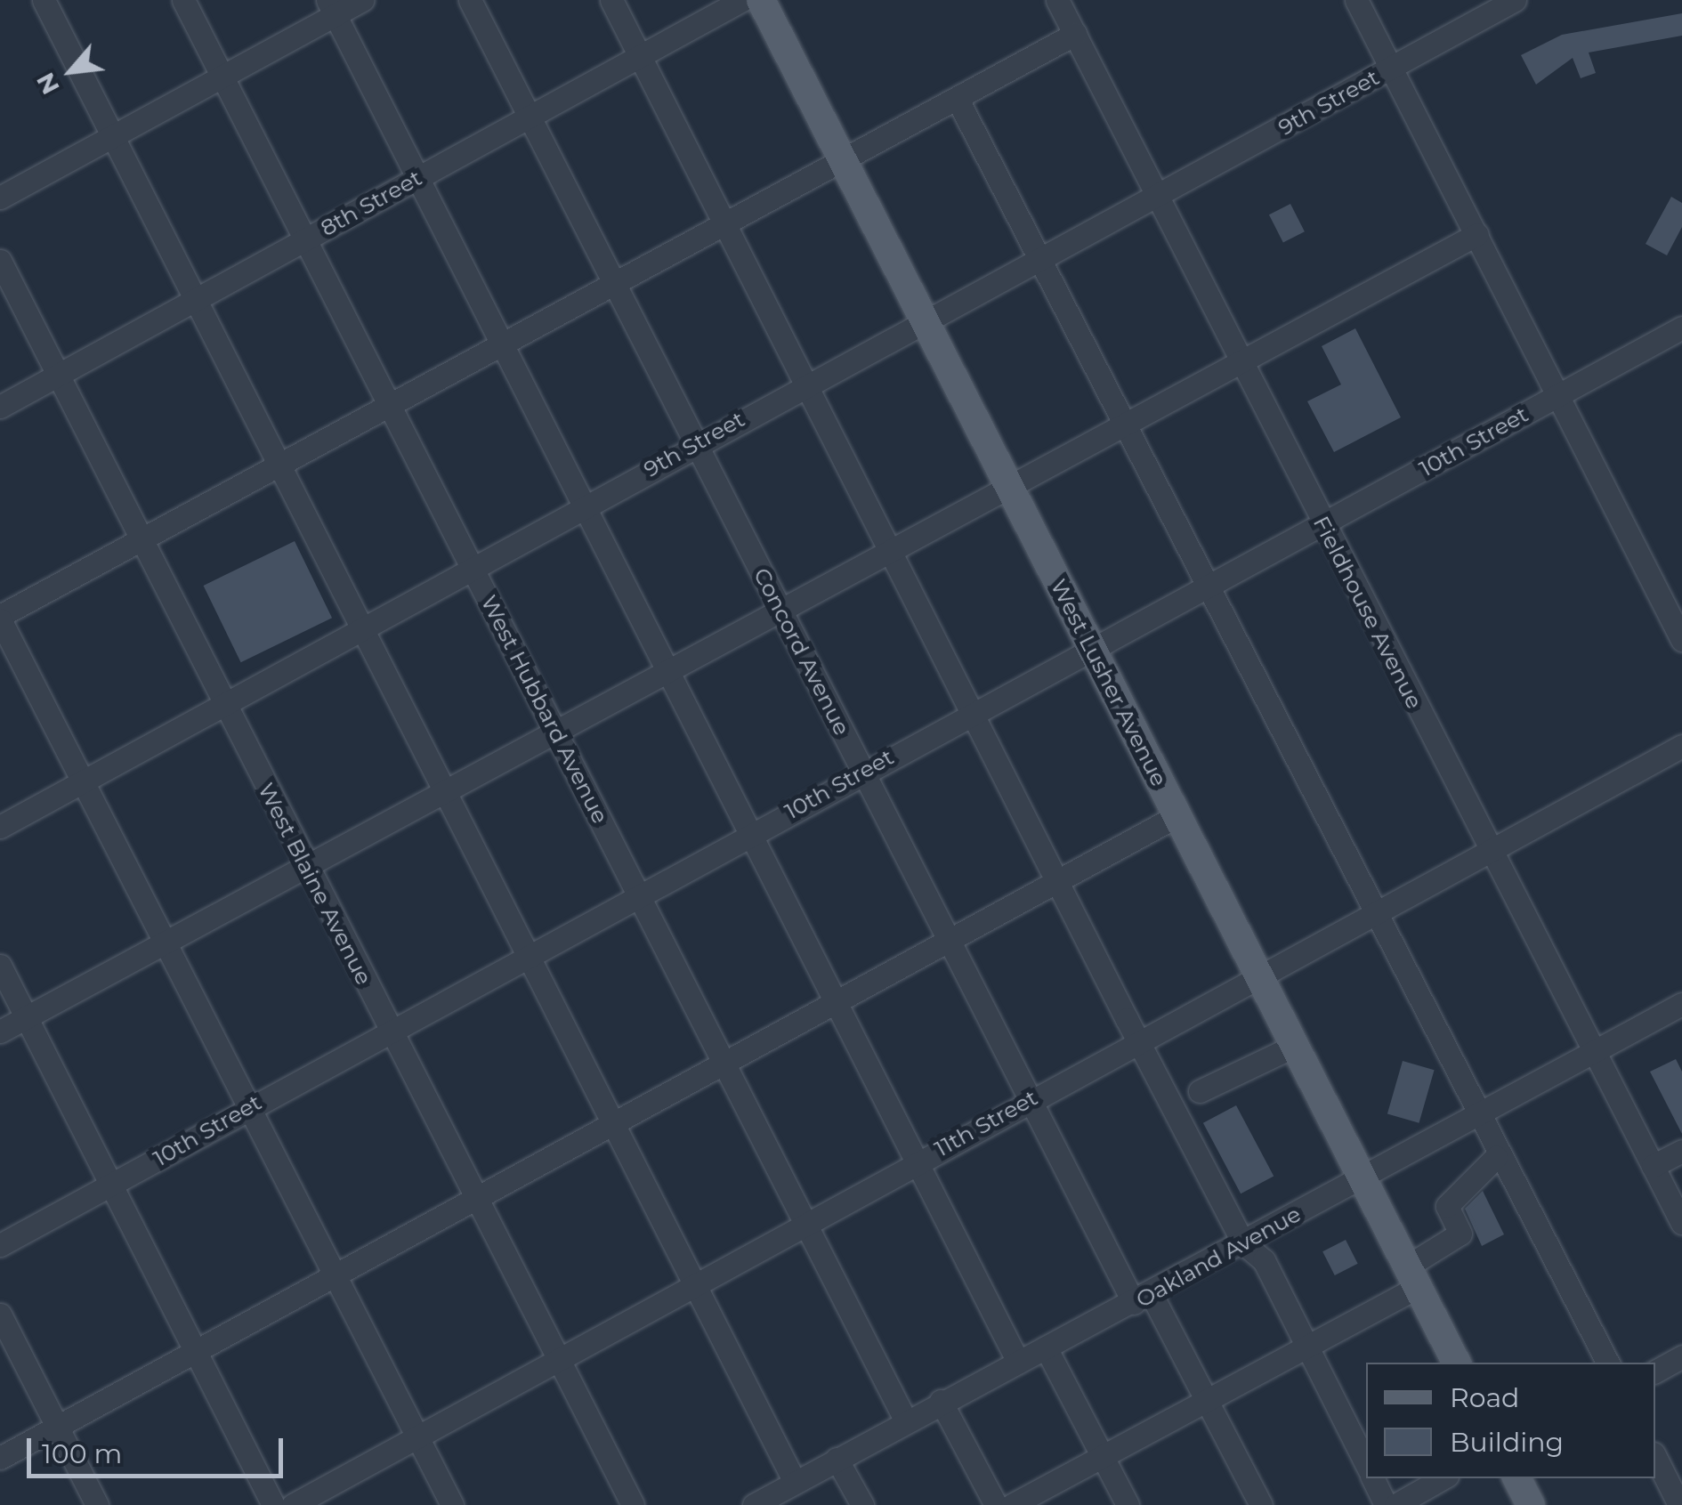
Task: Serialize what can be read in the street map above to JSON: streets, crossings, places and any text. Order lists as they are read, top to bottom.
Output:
{
  "streets": {
    "main road": ["West Lusher Avenue"],
    "street": [
      "9th Street",
      "8th Street",
      "10th Street",
      "Fieldhouse Avenue",
      "Concord Avenue",
      "West Hubbard Avenue",
      "West Blaine Avenue",
      "11th Street",
      "Oakland Avenue"
    ]
  },
  "crossings": [
    ["9th Street", "Fieldhouse Avenue"],
    ["9th Street", "Concord Avenue"],
    ["9th Street", "West Lusher Avenue"],
    ["9th Street", "West Hubbard Avenue"],
    ["9th Street", "West Blaine Avenue"],
    ["8th Street", "Concord Avenue"],
    ["8th Street", "West Hubbard Avenue"],
    ["8th Street", "West Blaine Avenue"],
    ["10th Street", "Fieldhouse Avenue"],
    ["10th Street", "Concord Avenue"],
    ["10th Street", "West Lusher Avenue"],
    ["10th Street", "West Hubbard Avenue"],
    ["10th Street", "West Blaine Avenue"],
    ["Fieldhouse Avenue", "11th Street"],
    ["Fieldhouse Avenue", "Oakland Avenue"],
    ["Concord Avenue", "11th Street"],
    ["Concord Avenue", "Oakland Avenue"],
    ["West Lusher Avenue", "11th Street"],
    ["West Lusher Avenue", "Oakland Avenue"],
    ["West Hubbard Avenue", "11th Street"],
    ["West Hubbard Avenue", "Oakland Avenue"],
    ["West Blaine Avenue", "11th Street"]
  ],
  "legend": ["Road", "Building"],
  "scale_bar": "100 m",
  "north": "bottom left"
}
